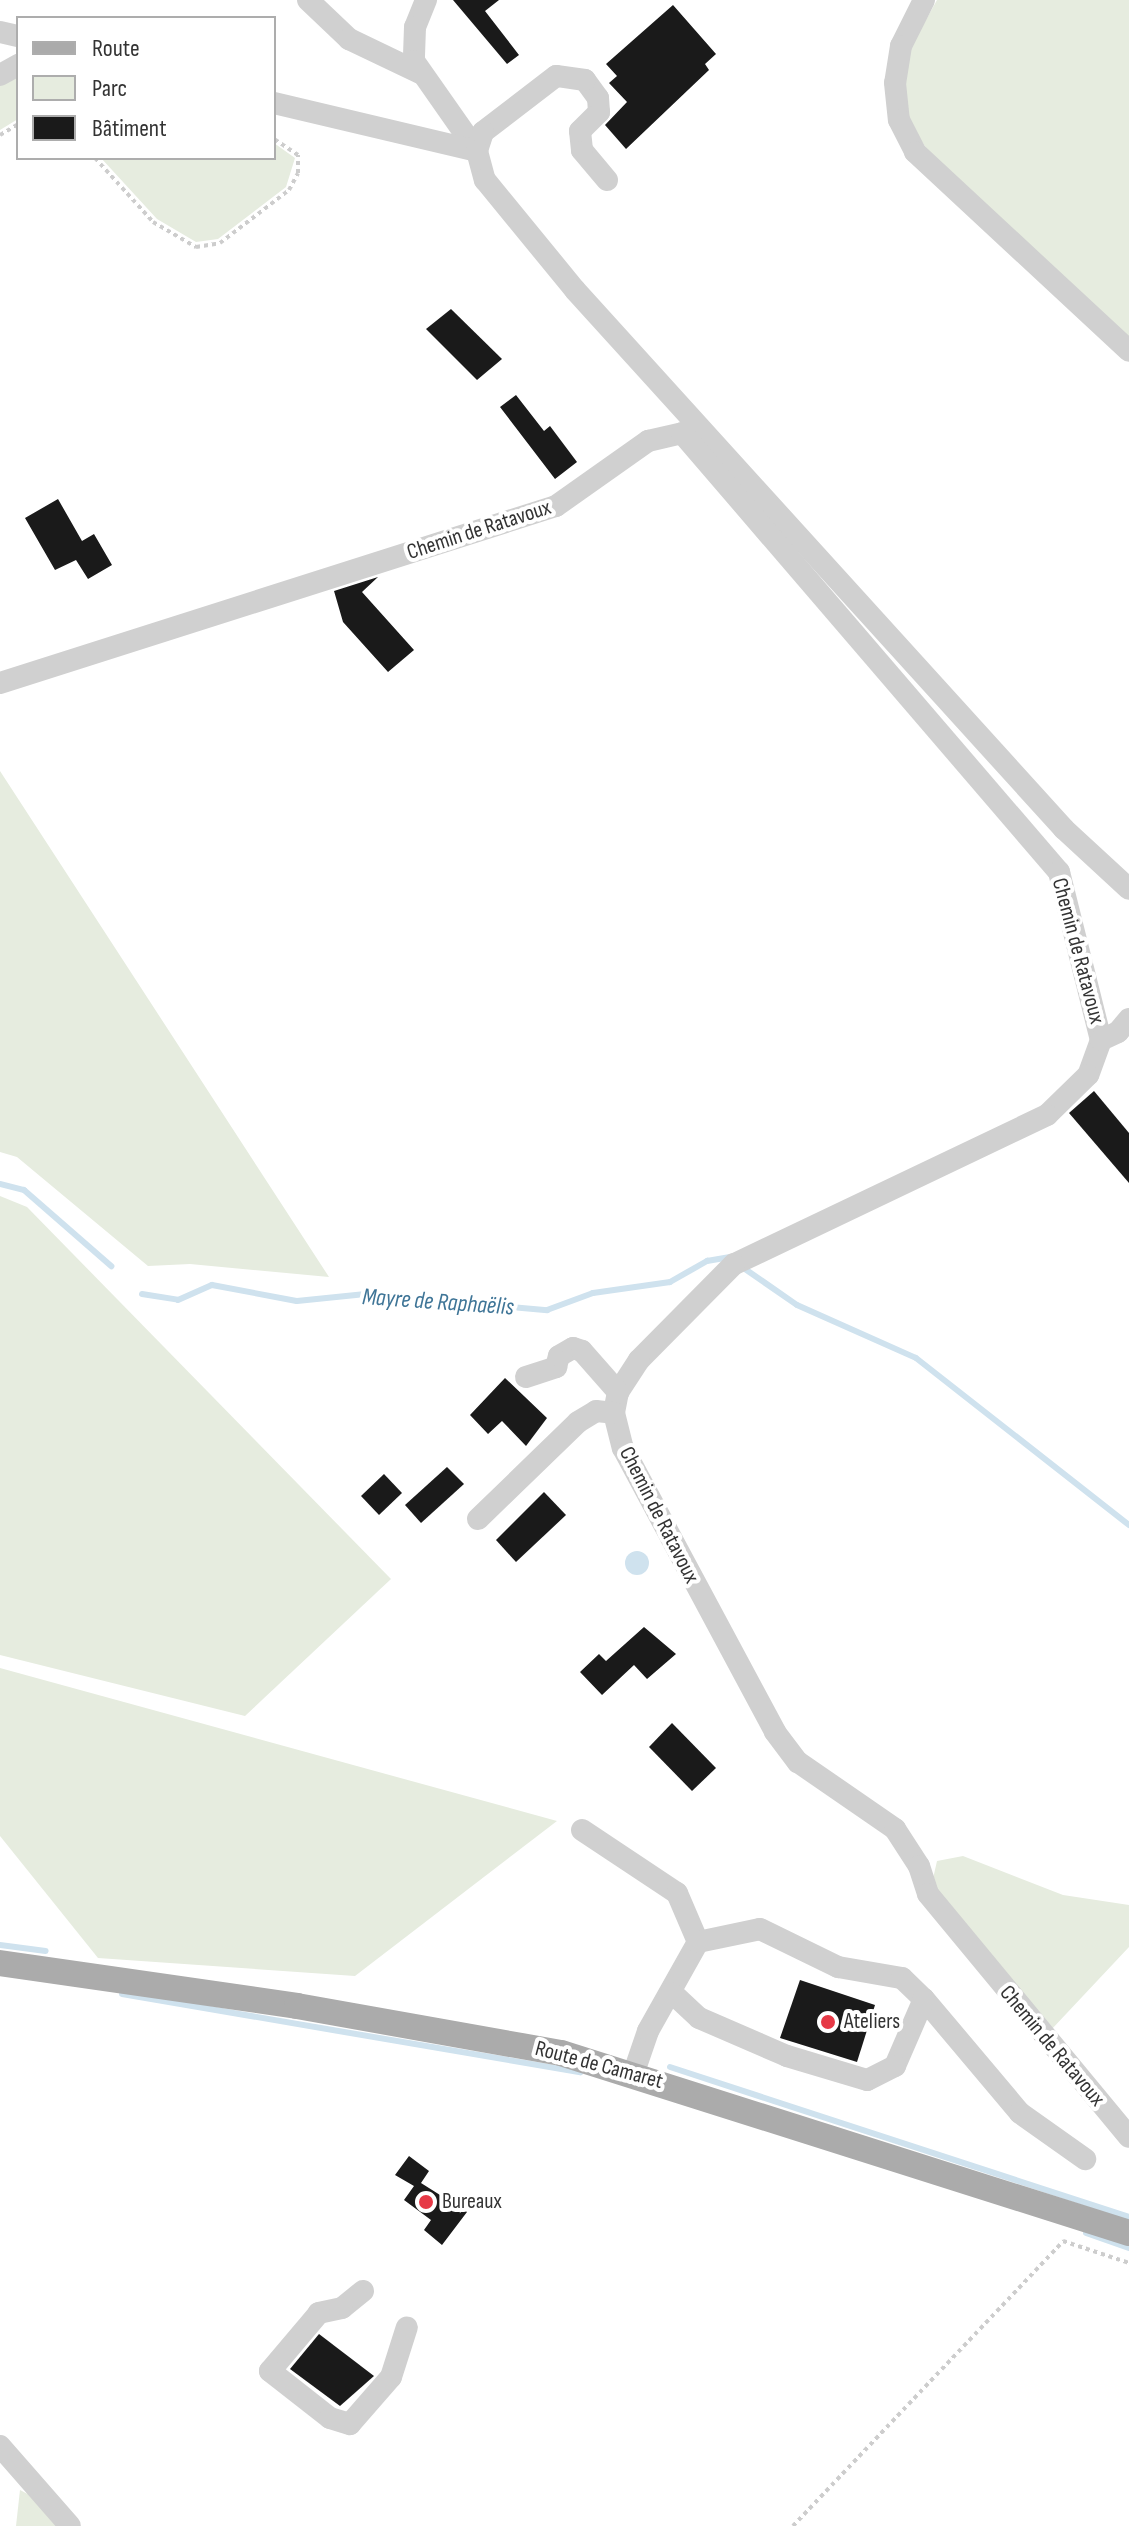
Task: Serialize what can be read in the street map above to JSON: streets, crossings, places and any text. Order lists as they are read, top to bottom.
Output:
{
  "streets": {
    "main road": ["Route de Camaret"],
    "street": ["Chemin de Ratavoux"]
  },
  "water": ["Mayre de Raphaëlis"],
  "places": ["Ateliers", "Bureaux"],
  "legend": ["Route", "Parc", "Bâtiment"]
}
